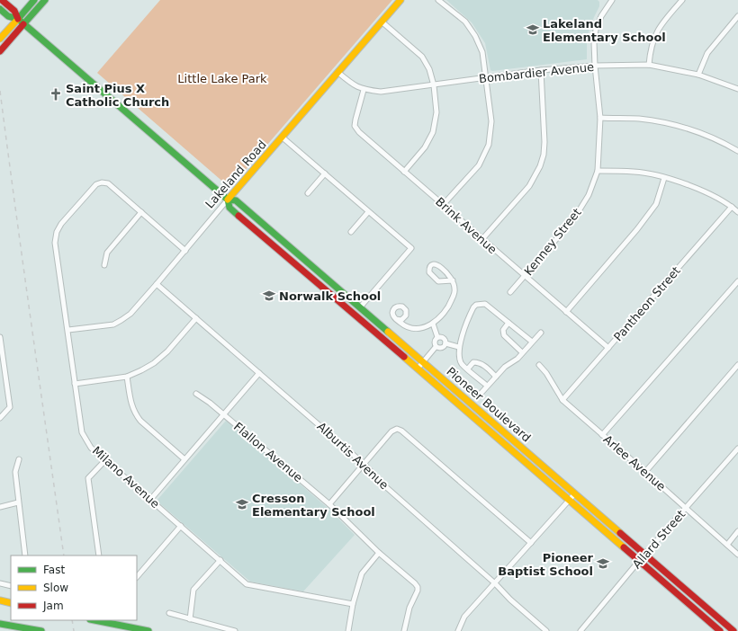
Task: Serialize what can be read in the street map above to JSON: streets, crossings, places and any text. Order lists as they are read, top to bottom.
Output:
{
  "streets": {
    "main road": ["Lakeland Road", "Pioneer Boulevard"],
    "street": [
      "Bombardier Avenue",
      "Brink Avenue",
      "Kenney Street",
      "Pantheon Street",
      "Flallon Avenue",
      "Alburtis Avenue",
      "Arlee Avenue",
      "Milano Avenue",
      "Allard Street"
    ]
  },
  "crossings": [
    ["Bombardier Avenue", "Lakeland Road"],
    ["Bombardier Avenue", "Brink Avenue"],
    ["Bombardier Avenue", "Kenney Street"],
    ["Lakeland Road", "Pioneer Boulevard"],
    ["Lakeland Road", "Alburtis Avenue"],
    ["Lakeland Road", "Milano Avenue"],
    ["Brink Avenue", "Kenney Street"],
    ["Brink Avenue", "Pantheon Street"],
    ["Pantheon Street", "Arlee Avenue"],
    ["Pioneer Boulevard", "Allard Street"],
    ["Arlee Avenue", "Allard Street"]
  ],
  "parks": ["Little Lake Park"],
  "places": {
    "school or university": [
      "Lakeland Elementary School",
      "Norwalk School",
      "Cresson Elementary School",
      "Pioneer Baptist School"
    ],
    "church": ["Saint Pius X Catholic Church"]
  },
  "legend": ["Fast", "Slow", "Jam"]
}
